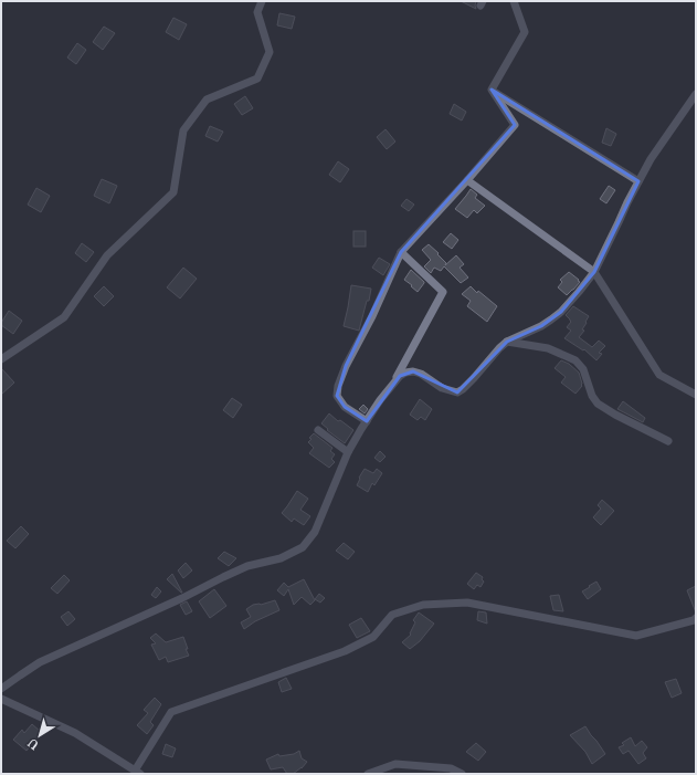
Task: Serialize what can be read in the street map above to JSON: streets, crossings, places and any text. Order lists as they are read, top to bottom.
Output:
{
  "north": "bottom left"
}
